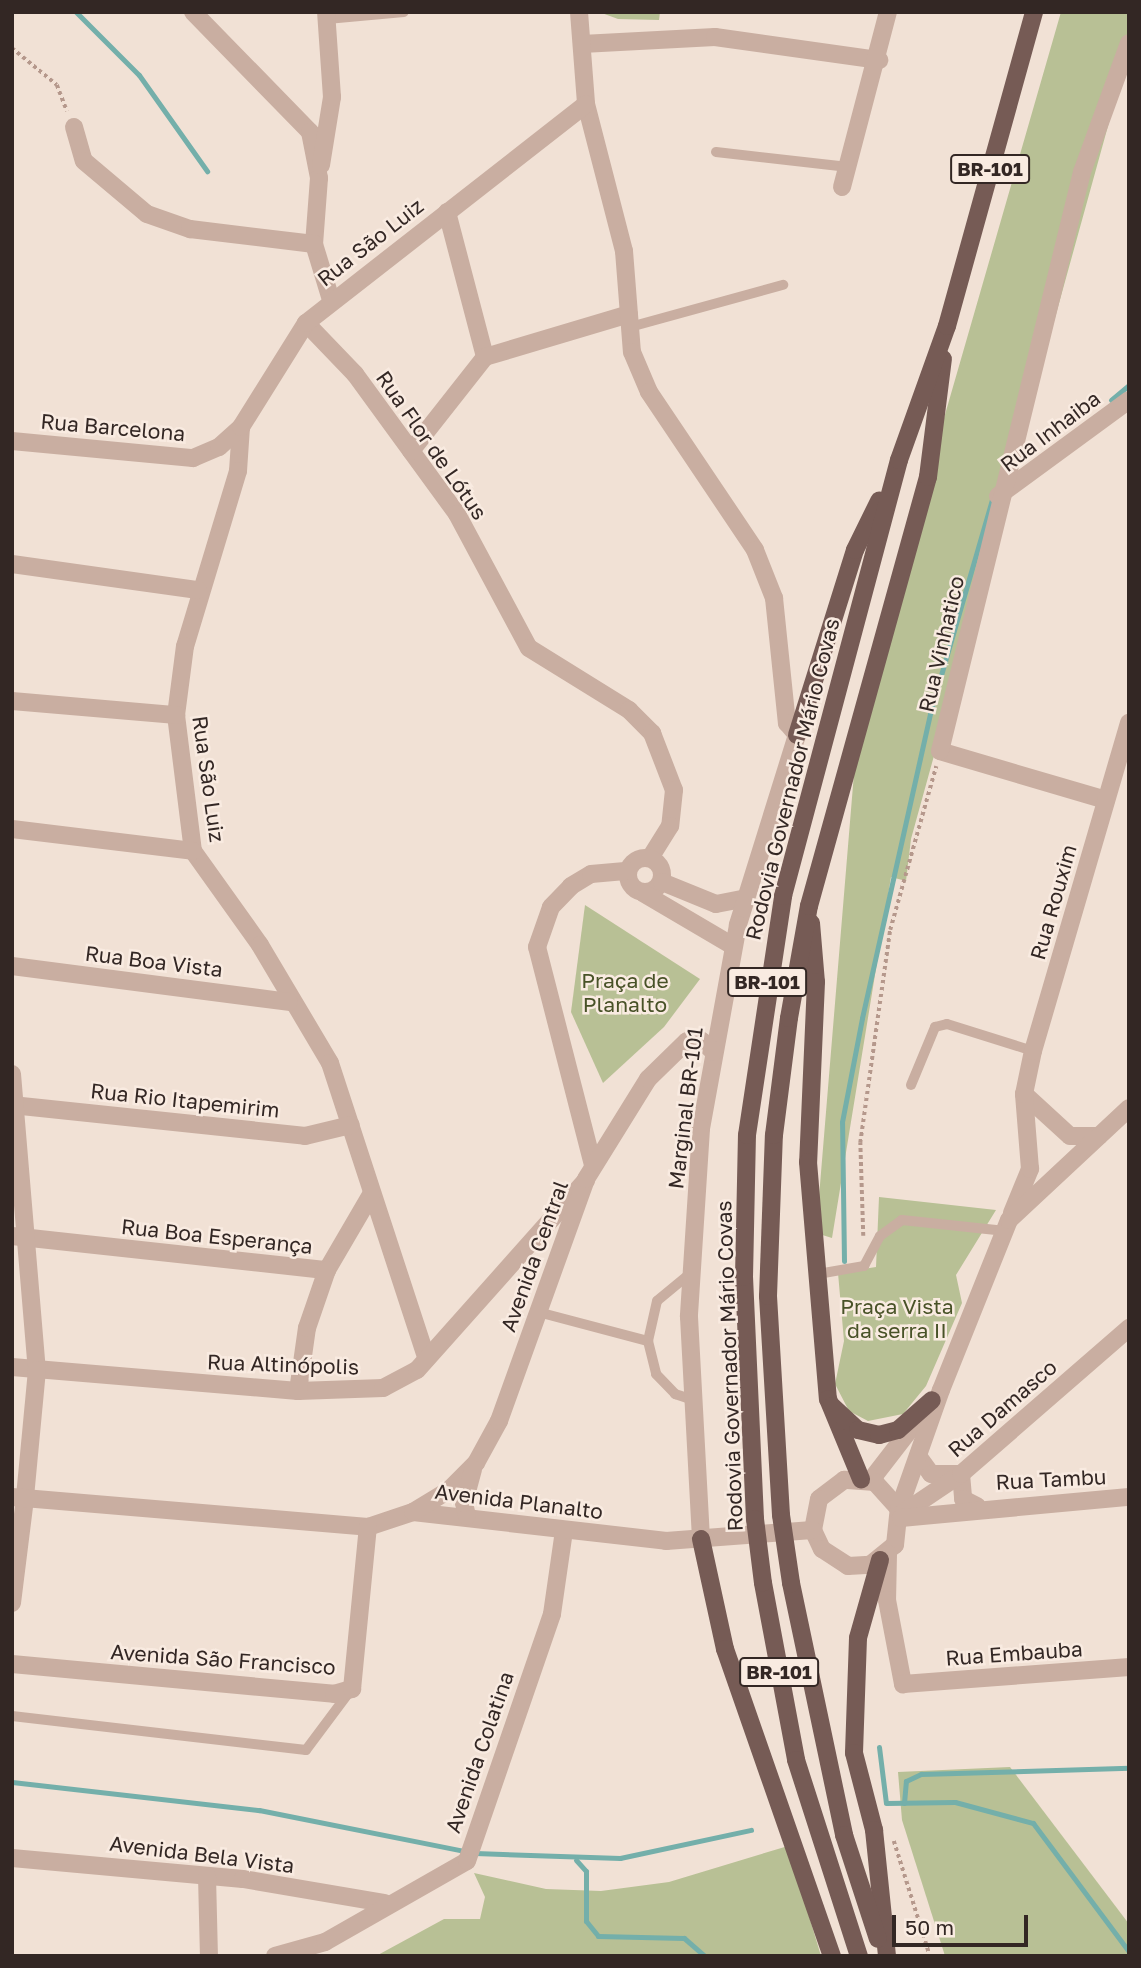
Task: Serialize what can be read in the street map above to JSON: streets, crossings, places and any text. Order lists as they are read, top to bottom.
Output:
{
  "streets": {
    "main road": ["BR-101", "Rodovia Governador Mário Covas"],
    "street": [
      "Rua São Luiz",
      "Rua Barcelona",
      "Rua Inhaiba",
      "Rua Flor de Lótus",
      "Rua Vinhatico",
      "Rua Rouxim",
      "Rua Boa Vista",
      "Rua Rio Itapemirim",
      "Marginal BR-101",
      "Rua Boa Esperança",
      "Avenida Central",
      "Rua Altinópolis",
      "Rua Damasco",
      "Rua Tambu",
      "Avenida Planalto",
      "Rua Embauba",
      "Avenida São Francisco",
      "Avenida Colatina",
      "Avenida Bela Vista"
    ]
  },
  "crossings": [
    ["Rua São Luiz", "Rua Barcelona"],
    ["Rua São Luiz", "Rua Flor de Lótus"],
    ["Rua São Luiz", "Rua Boa Vista"],
    ["Rua São Luiz", "Rua Rio Itapemirim"],
    ["Rua São Luiz", "Rua Boa Esperança"],
    ["Rua São Luiz", "Rua Altinópolis"],
    ["Rua Inhaiba", "Rua Vinhatico"],
    ["Marginal BR-101", "Avenida Central"],
    ["Marginal BR-101", "Avenida Planalto"],
    ["Avenida Central", "Rua Altinópolis"],
    ["Avenida Central", "Avenida Planalto"],
    ["Rua Damasco", "Rua Tambu"],
    ["Rua Damasco", "Avenida Planalto"],
    ["Rua Damasco", "Rua Embauba"],
    ["Rua Tambu", "Avenida Planalto"],
    ["Rua Tambu", "Rua Embauba"],
    ["Avenida Planalto", "Rua Embauba"],
    ["Avenida Planalto", "Avenida São Francisco"],
    ["Avenida Planalto", "Avenida Colatina"],
    ["Avenida Colatina", "Avenida Bela Vista"]
  ],
  "parks": ["Praça de Planalto", "Praça Vista da serra II"],
  "scale_bar": "50 m"
}
